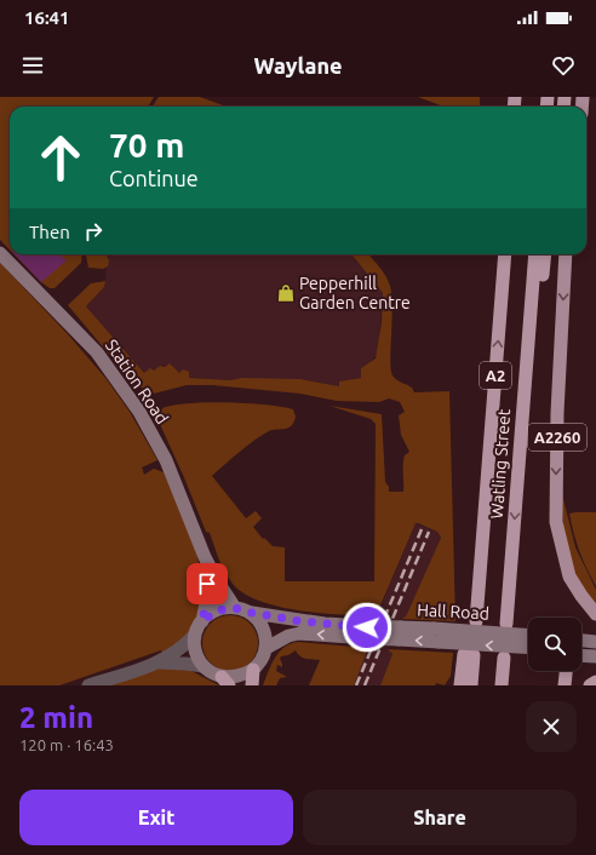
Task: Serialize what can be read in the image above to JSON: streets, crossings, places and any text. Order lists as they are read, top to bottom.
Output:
{
  "streets": {
    "highway": ["A2", "Watling Street"],
    "main road": ["Station Road", "A2260", "Hall Road"]
  },
  "crossings": [
    ["Station Road", "Hall Road"],
    ["Watling Street", "Hall Road"]
  ],
  "places": {
    "shop": ["Pepperhill Garden Centre"]
  },
  "page": {
    "status": "16:41",
    "header": "Waylane",
    "turn": ["70 m", "Continue"],
    "then": "Then",
    "heading": ["2 min", "120 m · 16:43"],
    "buttons": ["Exit", "Share"]
  }
}
